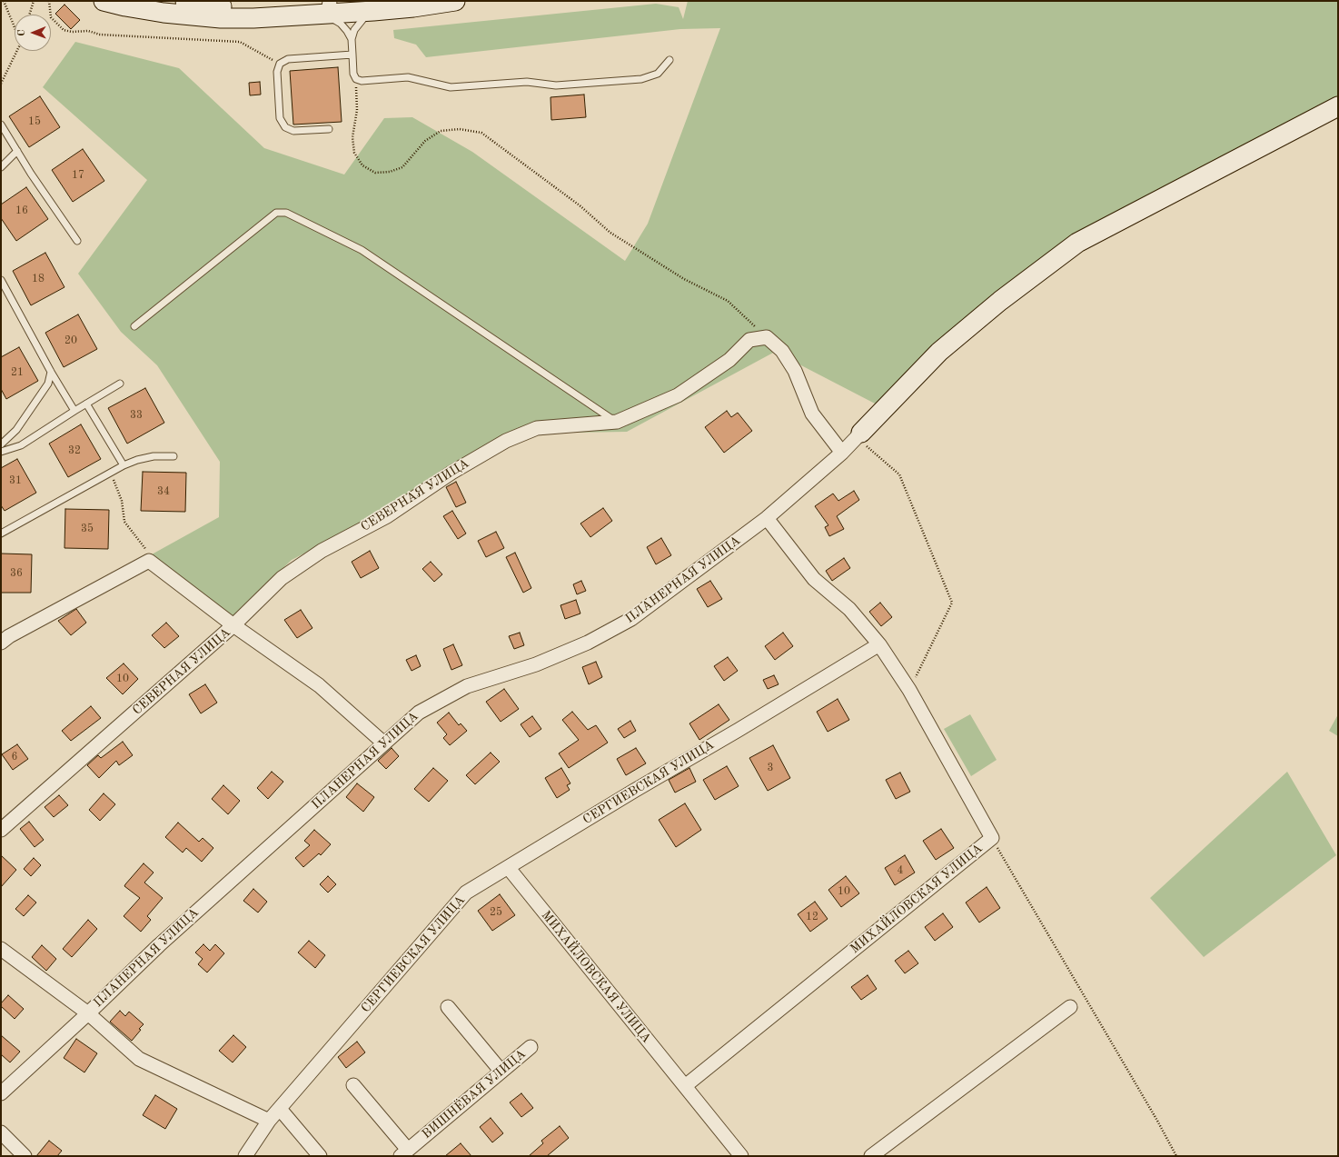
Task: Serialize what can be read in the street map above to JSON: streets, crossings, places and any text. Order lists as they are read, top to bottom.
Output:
{
  "streets": {
    "street": [
      "СЕВЕРНАЯ УЛИЦА",
      "ПЛАНЕРНАЯ УЛИЦА",
      "СЕРГИЕВСКАЯ УЛИЦА",
      "МИХАЙЛОВСКАЯ УЛИЦА",
      "ВИШНЁВАЯ УЛИЦА"
    ]
  },
  "crossings": [
    ["ПЛАНЕРНАЯ УЛИЦА", "МИХАЙЛОВСКАЯ УЛИЦА"],
    ["СЕРГИЕВСКАЯ УЛИЦА", "МИХАЙЛОВСКАЯ УЛИЦА"]
  ],
  "house_numbers": [
    "15",
    "17",
    "16",
    "18",
    "20",
    "21",
    "33",
    "32",
    "31",
    "34",
    "35",
    "36",
    "10",
    "6",
    "3",
    "4",
    "10",
    "25",
    "12"
  ],
  "north": "left"
}
